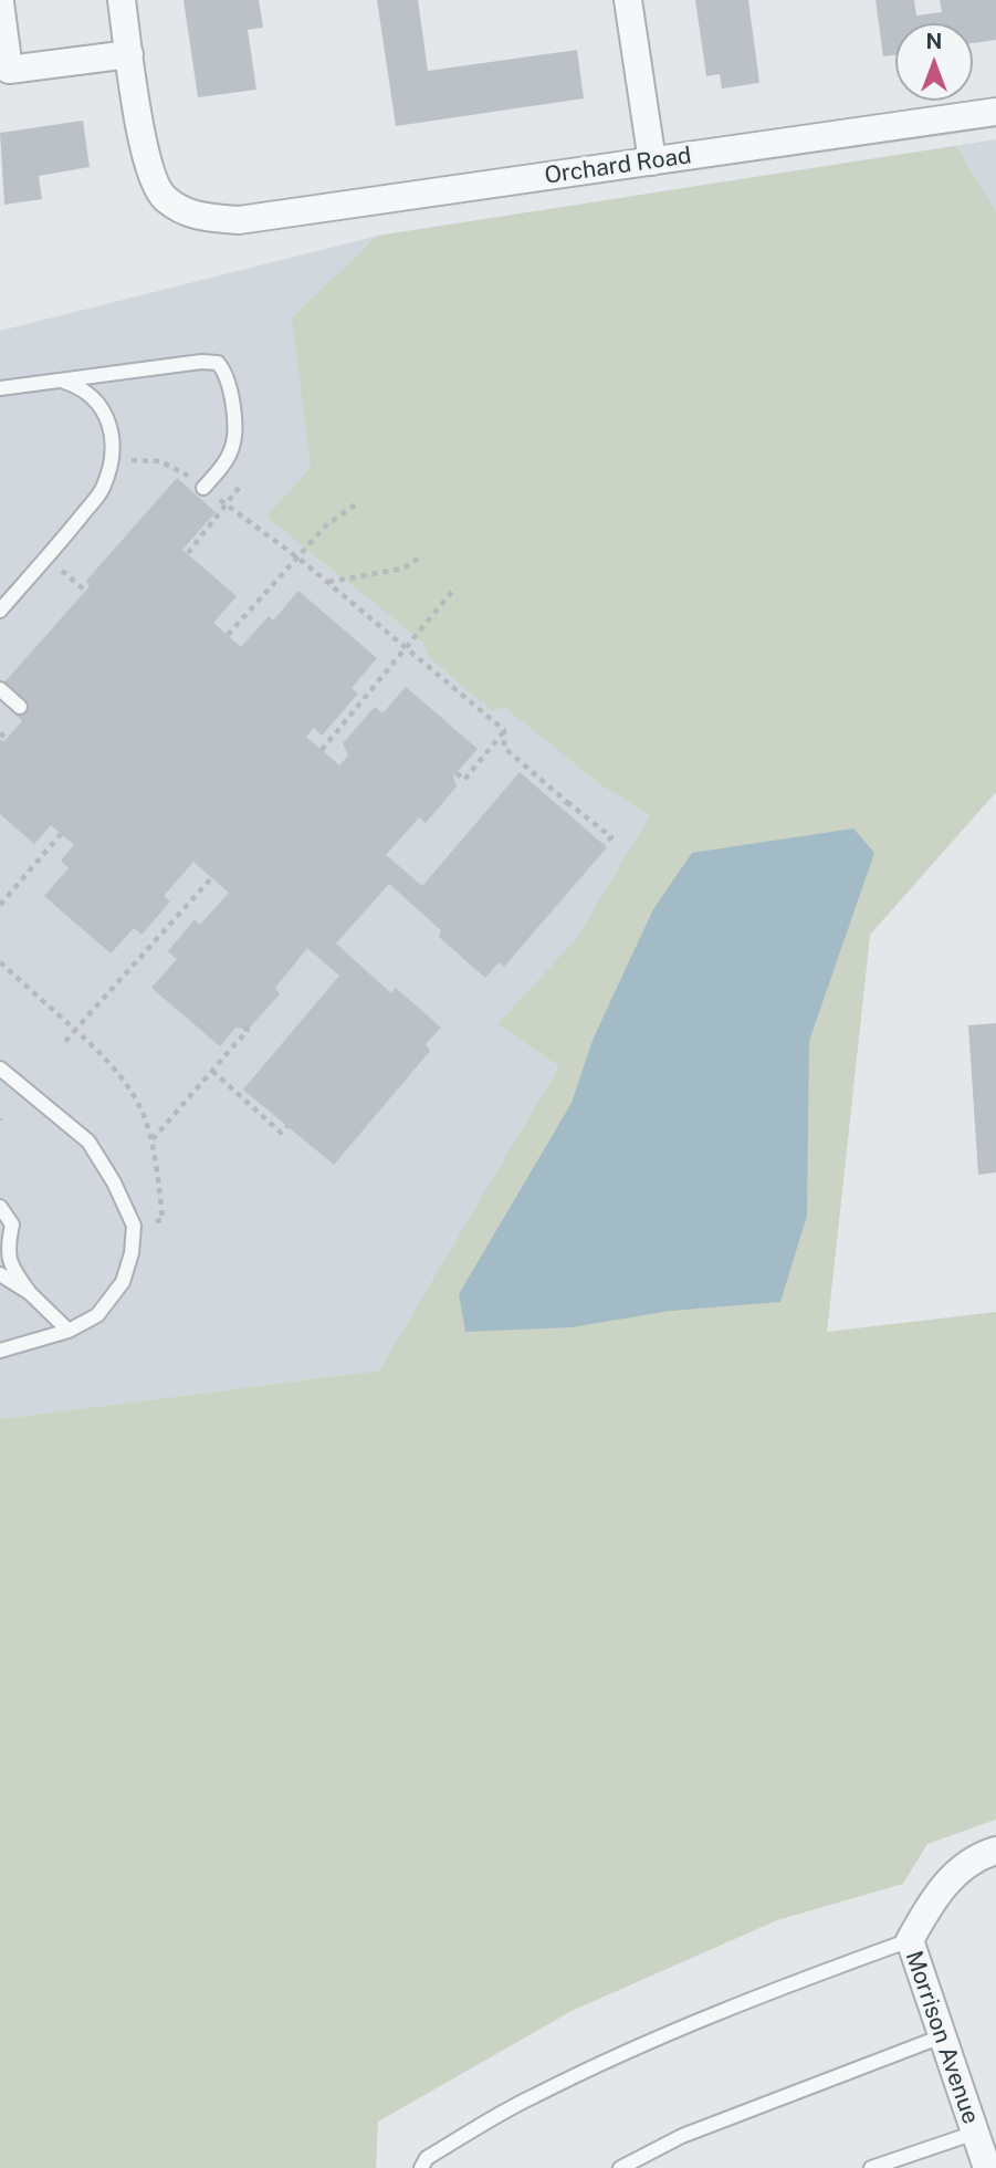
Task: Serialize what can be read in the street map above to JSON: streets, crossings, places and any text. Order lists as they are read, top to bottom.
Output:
{
  "streets": {
    "street": ["Orchard Road", "Morrison Avenue"]
  },
  "north": "top"
}
